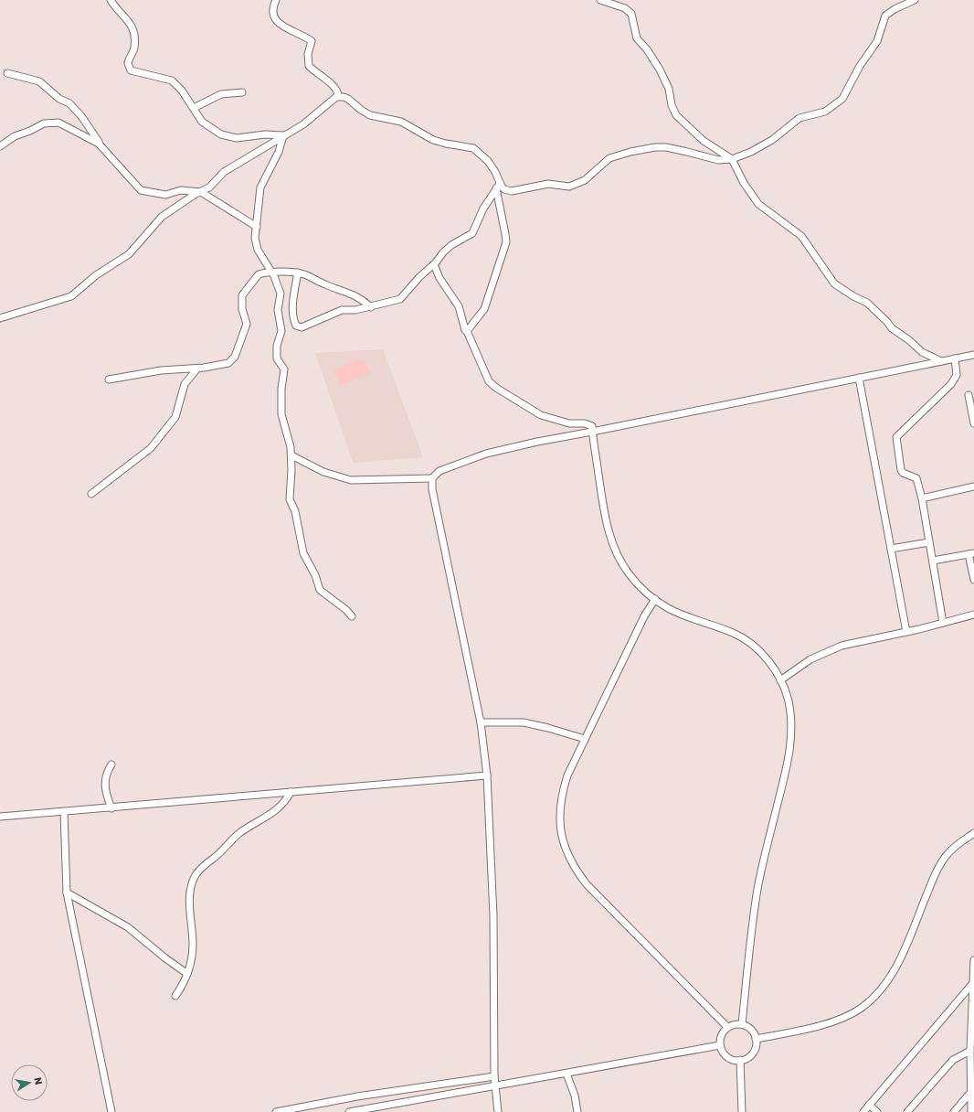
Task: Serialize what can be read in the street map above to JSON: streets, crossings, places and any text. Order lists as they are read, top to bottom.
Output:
{
  "north": "right"
}
